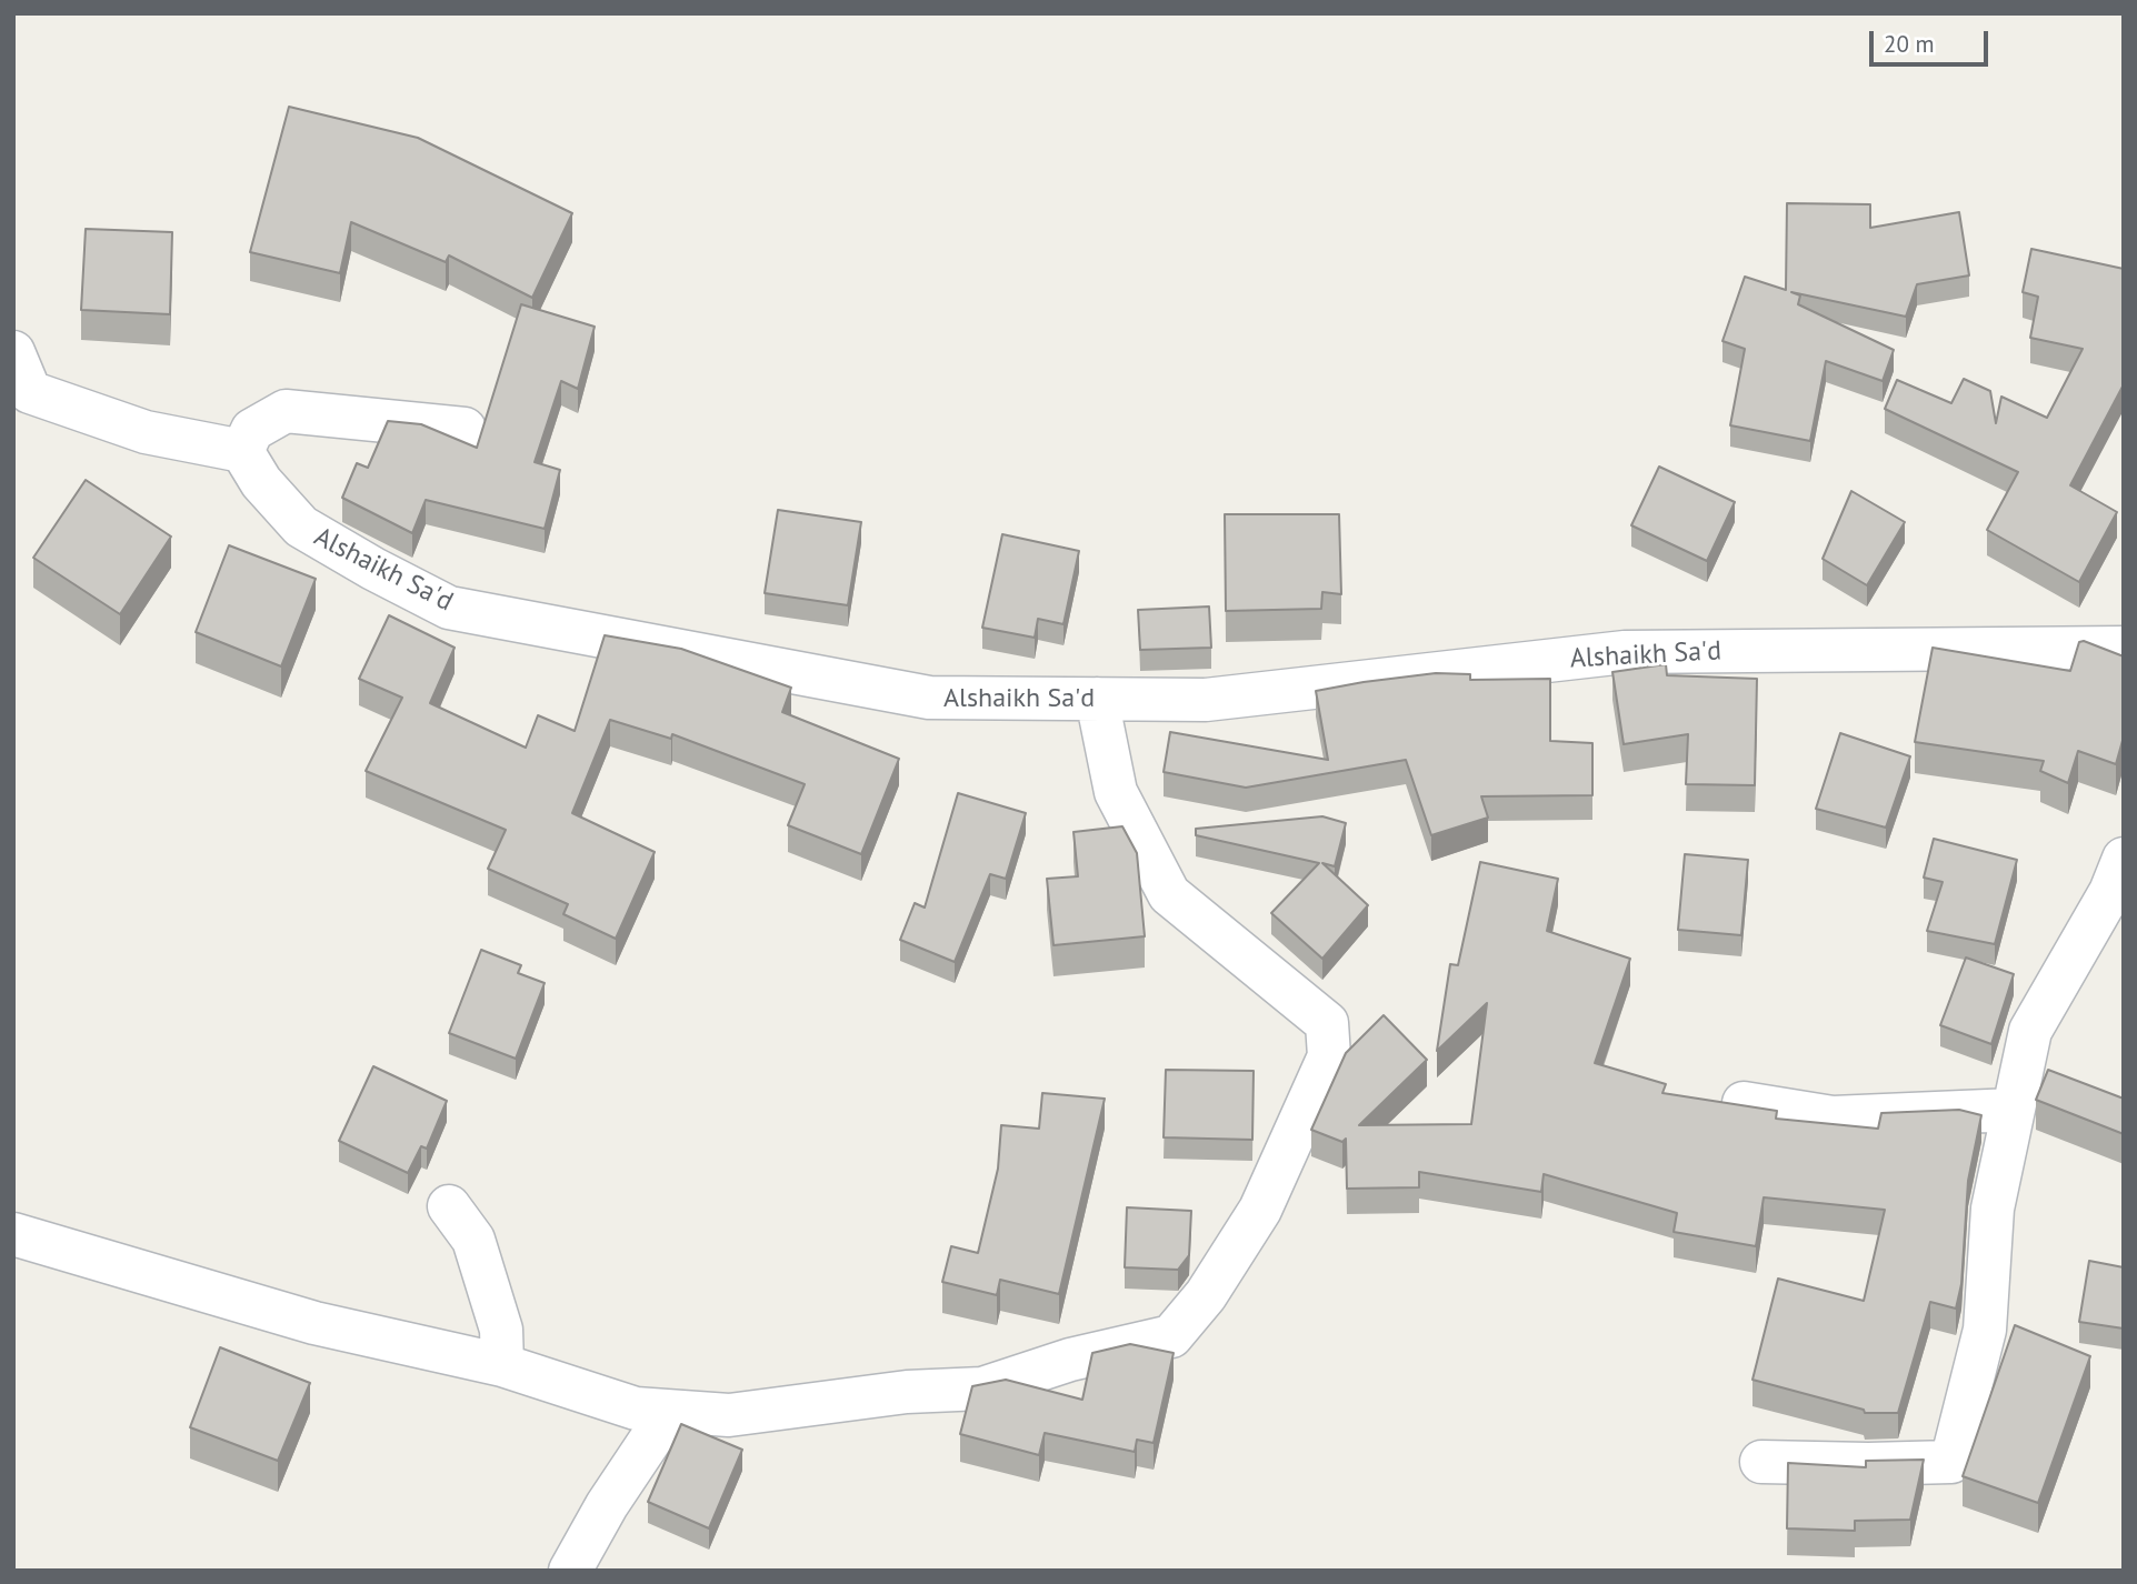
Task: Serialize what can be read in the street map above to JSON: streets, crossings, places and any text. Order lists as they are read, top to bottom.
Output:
{
  "streets": {
    "street": ["Alshaikh Sa'd"]
  },
  "scale_bar": "20 m"
}
